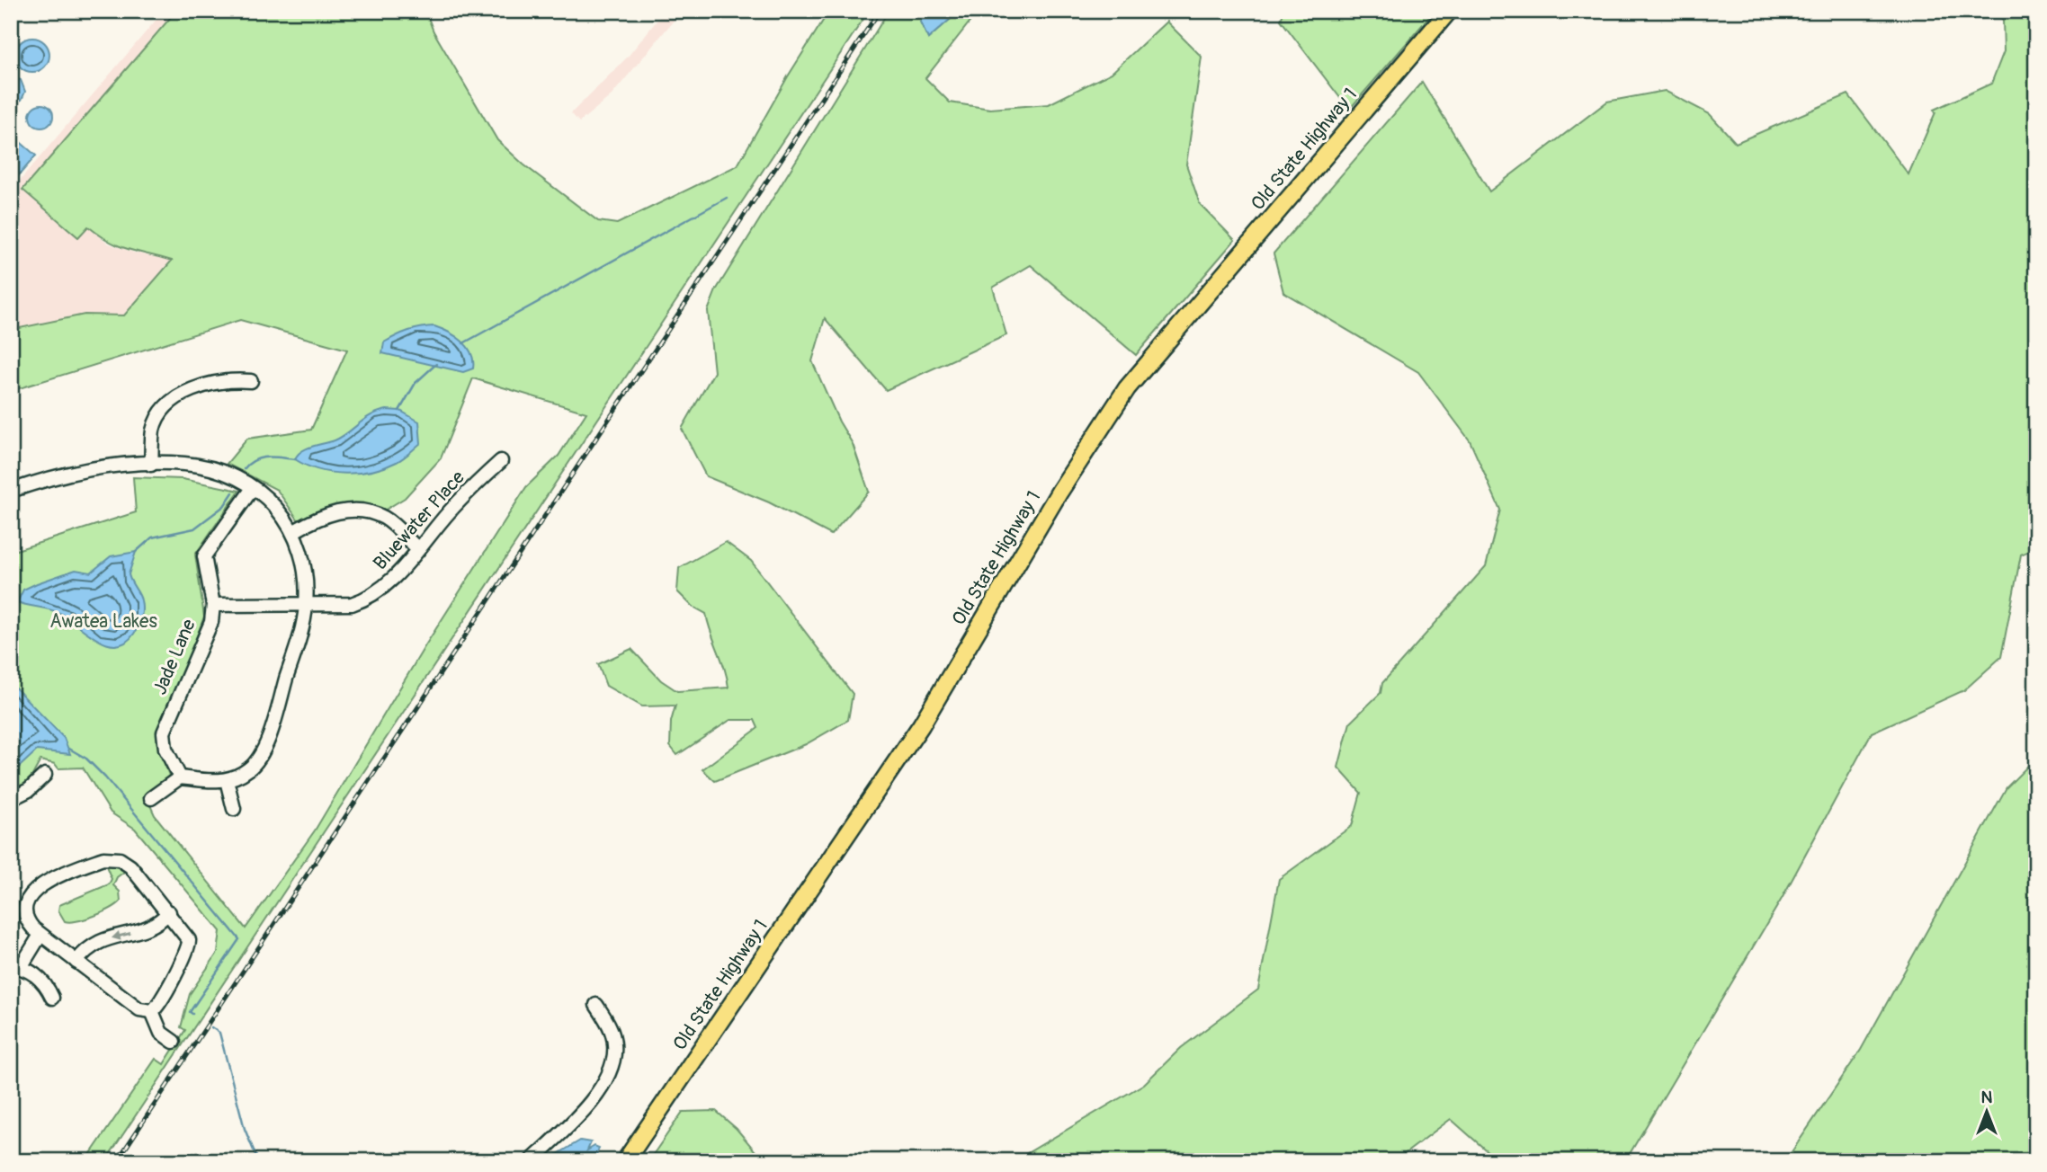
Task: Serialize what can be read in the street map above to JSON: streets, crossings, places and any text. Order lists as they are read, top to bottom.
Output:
{
  "streets": {
    "main road": ["Old State Highway 1"],
    "street": ["Bluewater Place", "Jade Lane"]
  },
  "crossings": [
    ["Bluewater Place", "Jade Lane"]
  ],
  "parks": ["Awatea Lakes"],
  "north": "top"
}
